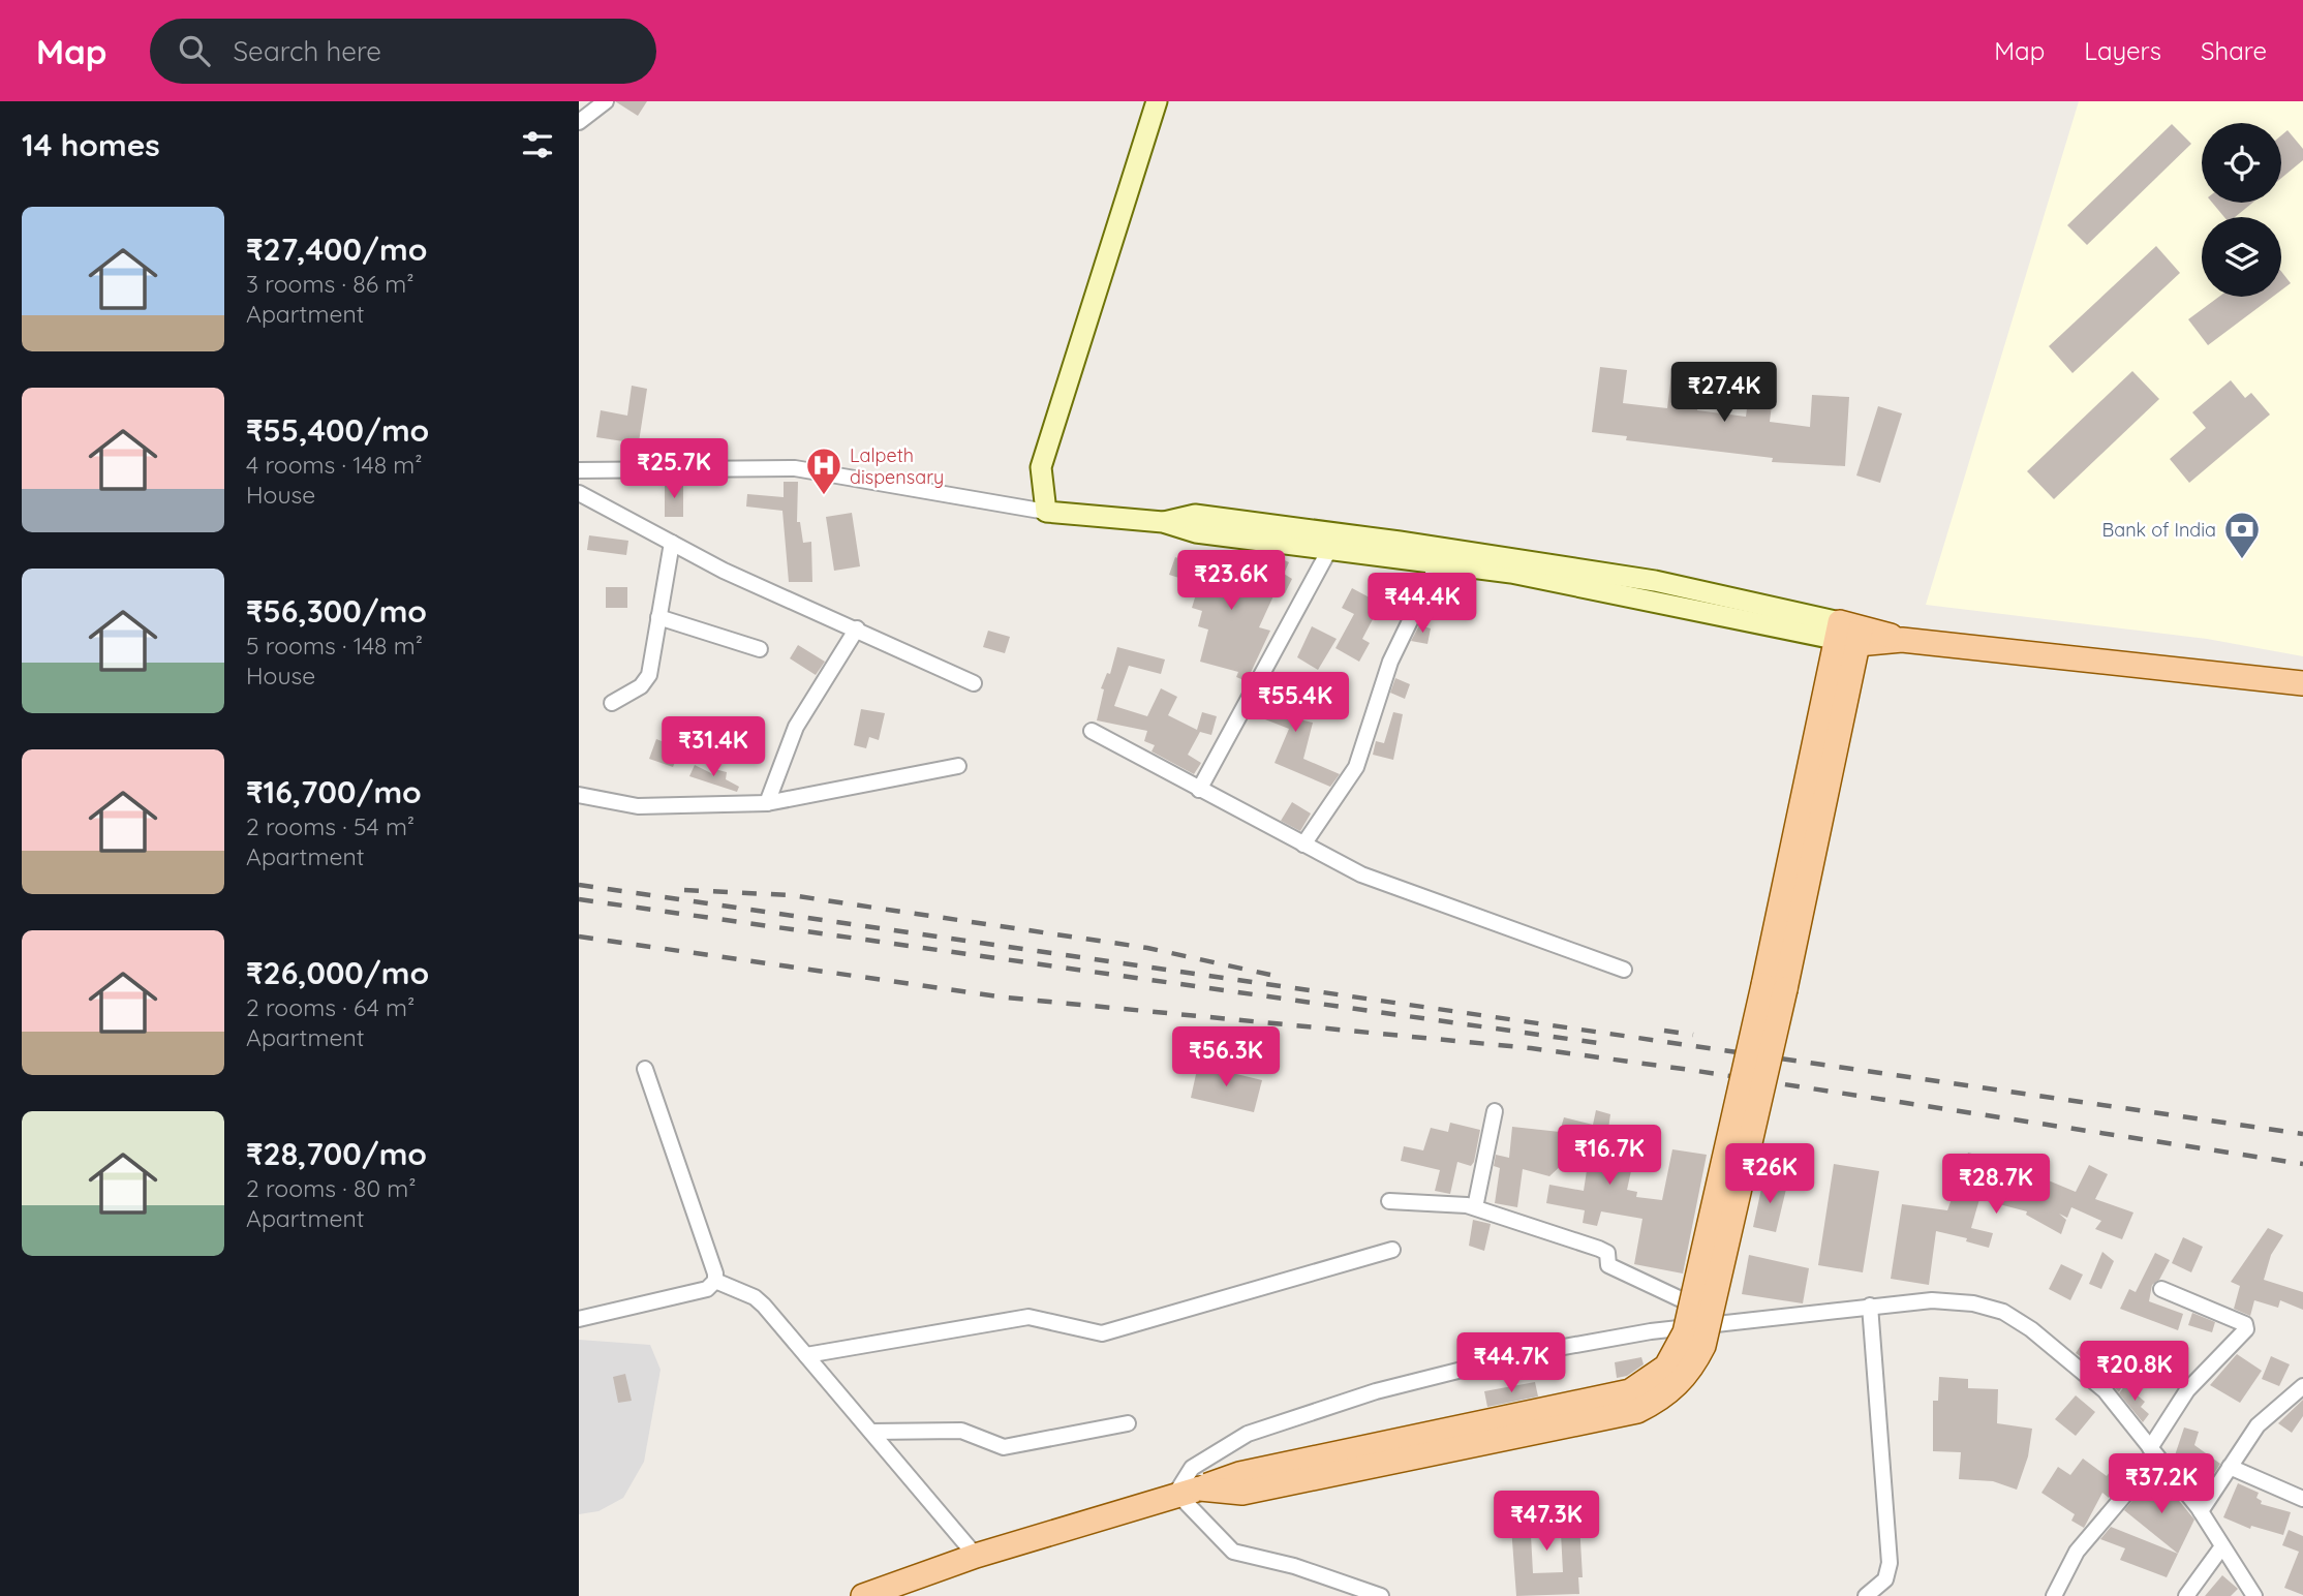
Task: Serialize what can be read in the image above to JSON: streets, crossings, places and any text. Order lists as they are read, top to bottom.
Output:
{
  "places": {
    "hospital": ["Lalpeth dispensary"],
    "bank": ["Bank of India"]
  },
  "page": {
    "header": "Map",
    "search": "Search here",
    "nav": ["Map", "Layers", "Share"],
    "heading": "14 homes",
    "list": [
      {
        "name": "₹27,400/mo",
        "note": "3 rooms · 86 m² · Apartment"
      },
      {
        "name": "₹55,400/mo",
        "note": "4 rooms · 148 m² · House"
      },
      {
        "name": "₹56,300/mo",
        "note": "5 rooms · 148 m² · House"
      },
      {
        "name": "₹16,700/mo",
        "note": "2 rooms · 54 m² · Apartment"
      },
      {
        "name": "₹26,000/mo",
        "note": "2 rooms · 64 m² · Apartment"
      },
      {
        "name": "₹28,700/mo",
        "note": "2 rooms · 80 m² · Apartment"
      }
    ],
    "price": [
      "₹27.4K",
      "₹25.7K",
      "₹23.6K",
      "₹44.4K",
      "₹55.4K",
      "₹31.4K",
      "₹56.3K",
      "₹16.7K",
      "₹26K",
      "₹28.7K",
      "₹44.7K",
      "₹20.8K",
      "₹37.2K",
      "₹47.3K"
    ]
  }
}
